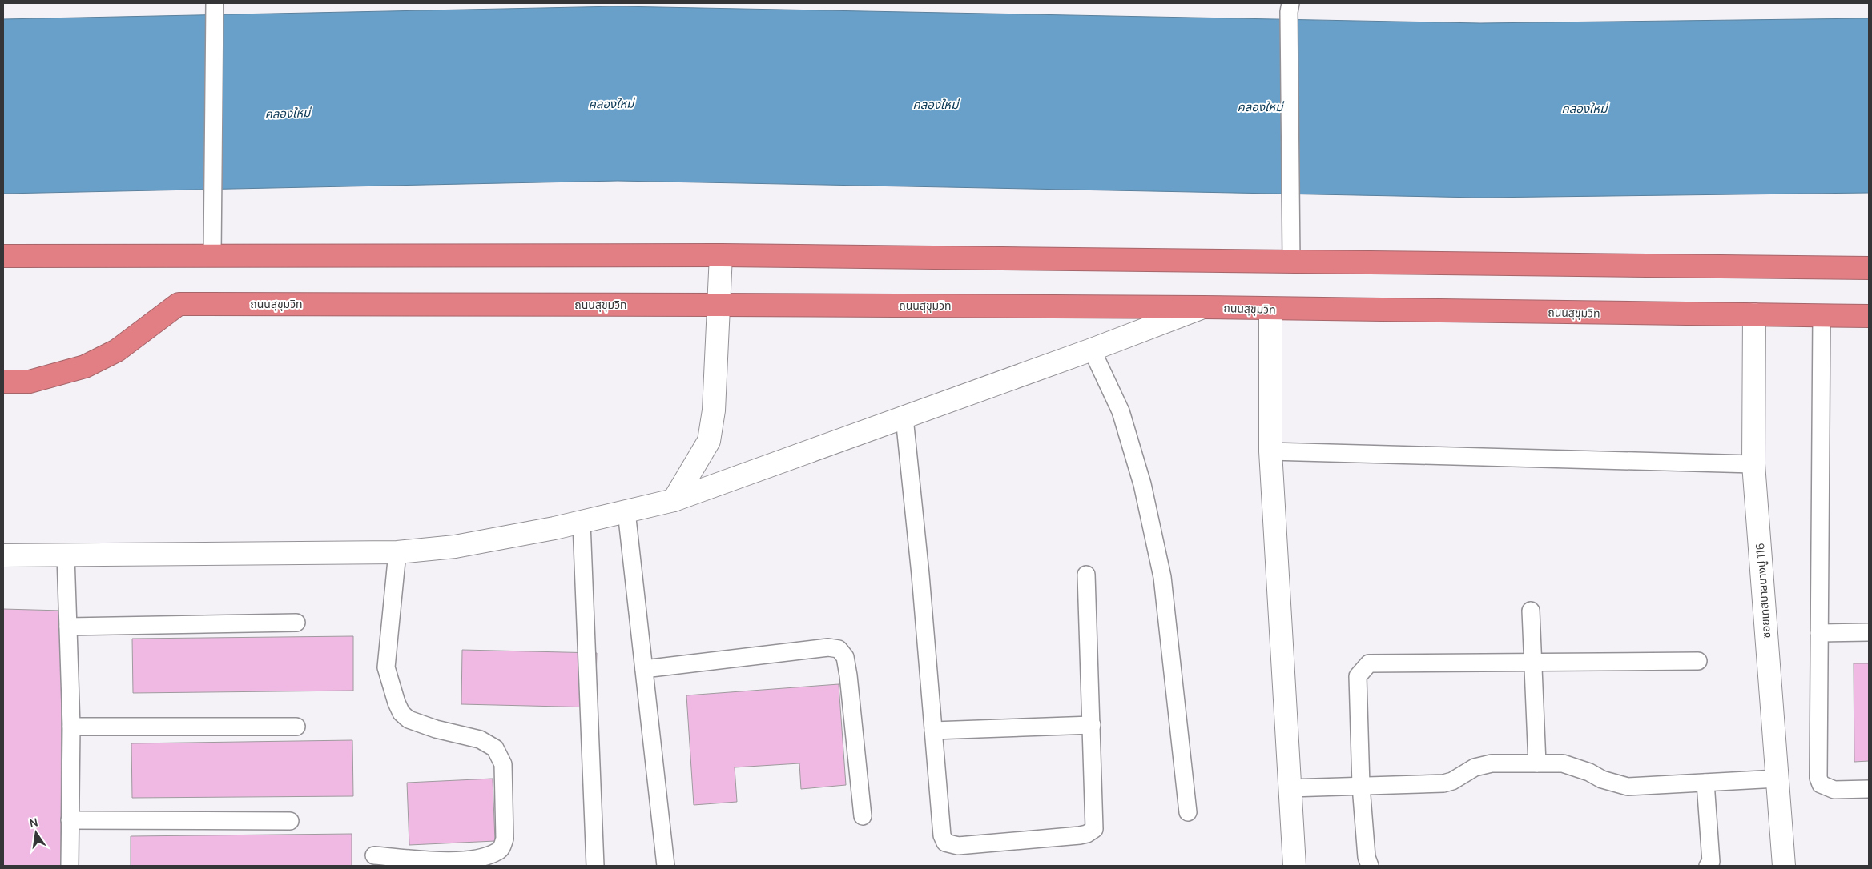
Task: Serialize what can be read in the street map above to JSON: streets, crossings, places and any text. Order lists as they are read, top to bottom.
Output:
{
  "streets": {
    "highway": ["ถนนสุขุมวิท"],
    "street": ["ซอยเทสบาลบางปู 116"]
  },
  "crossings": [
    ["ถนนสุขุมวิท", "ซอยเทสบาลบางปู 116"]
  ],
  "water": ["คลองใหม่"],
  "north": "top"
}
